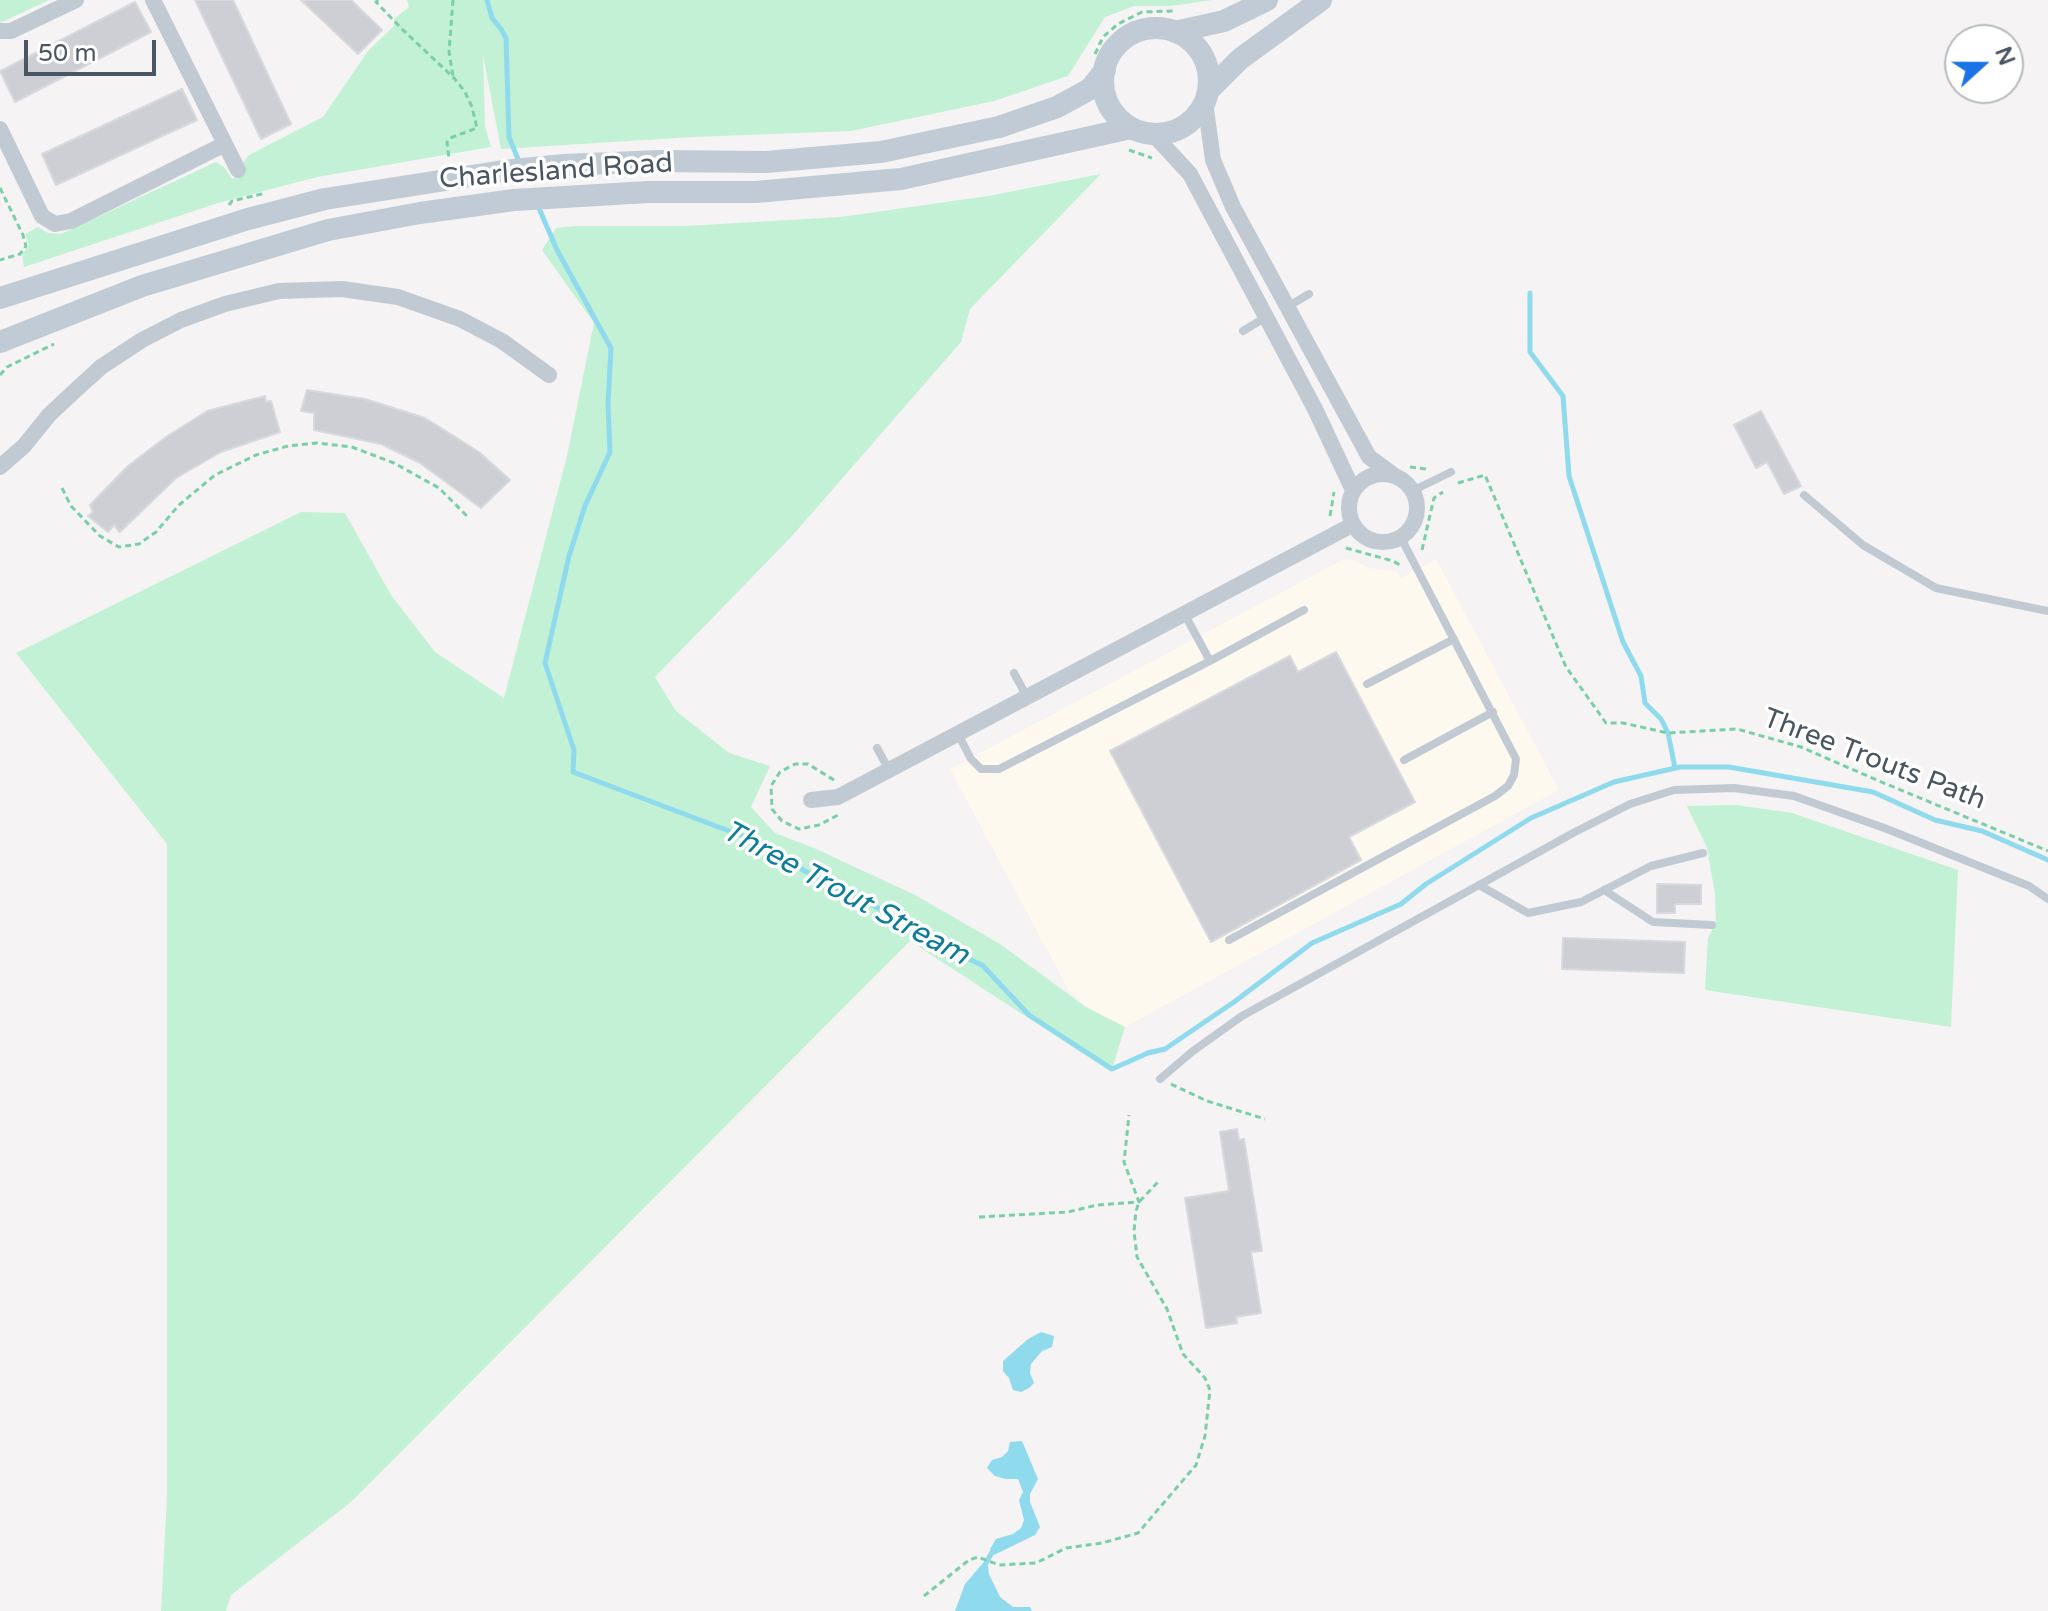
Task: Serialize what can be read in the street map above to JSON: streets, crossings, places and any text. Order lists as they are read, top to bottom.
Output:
{
  "streets": {
    "main road": ["Charlesland Road"],
    "path": ["Three Trouts Path"]
  },
  "water": ["Three Trout Stream"],
  "scale_bar": "50 m",
  "north": "right"
}
